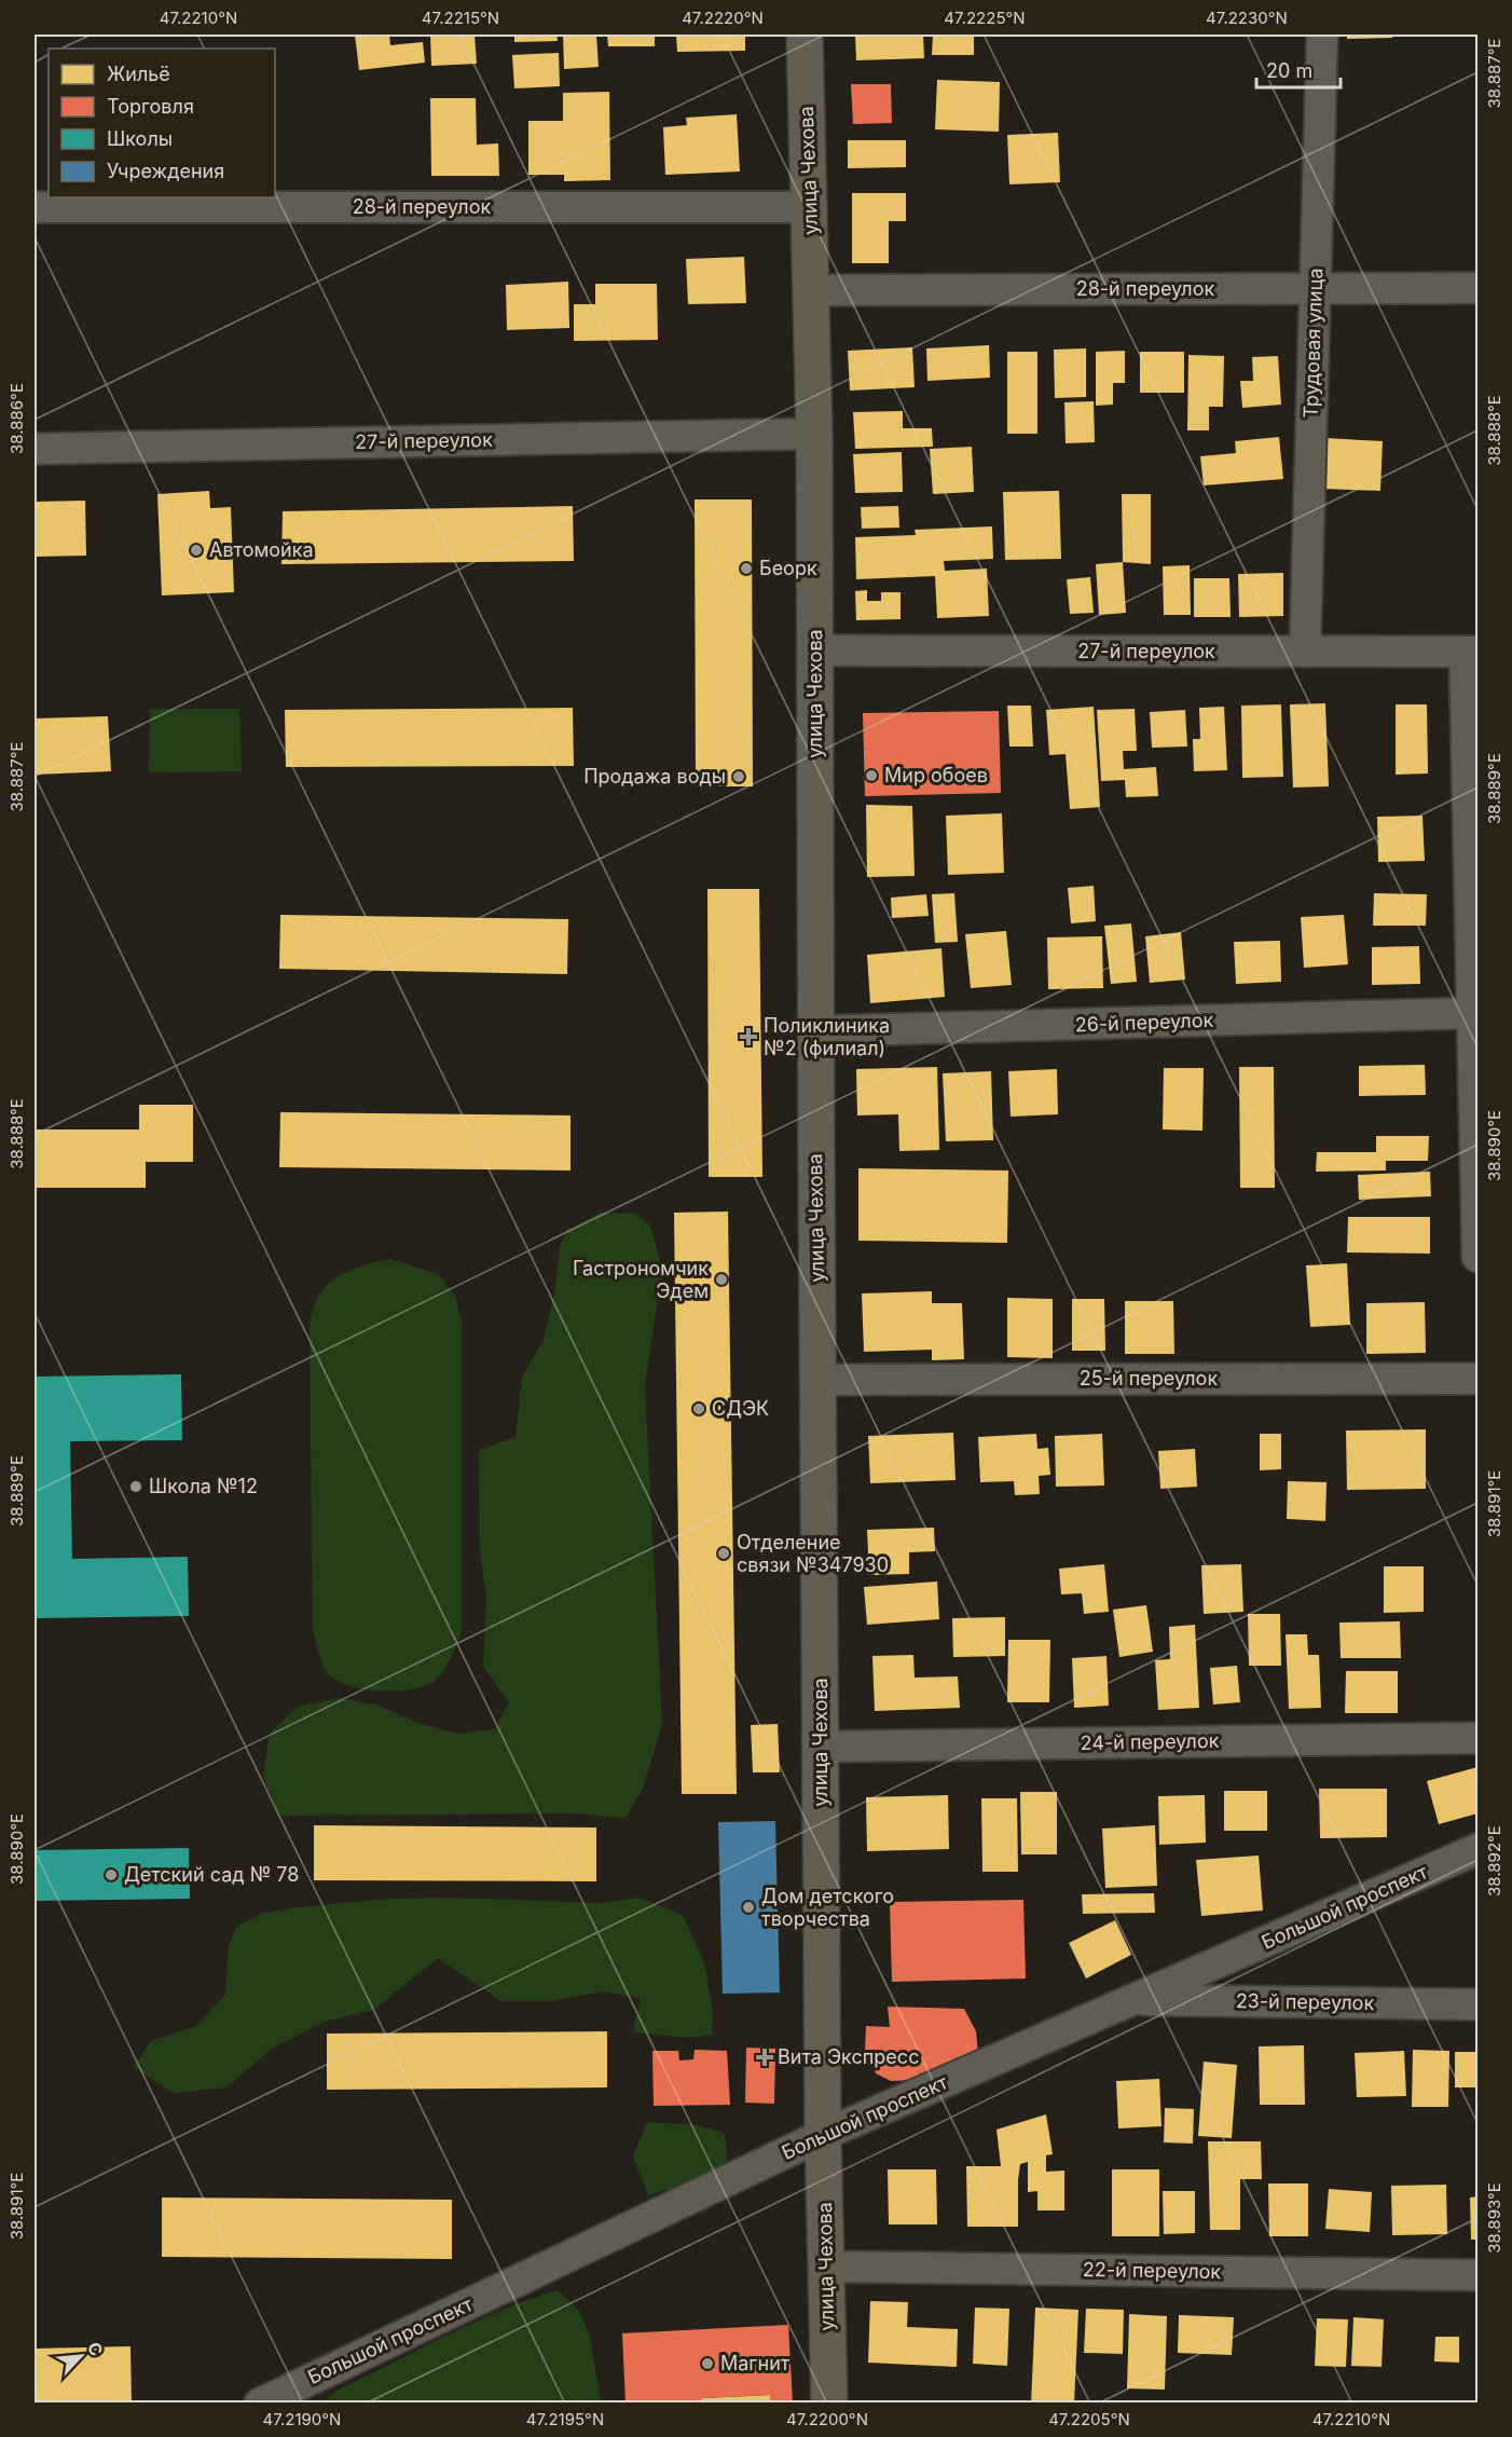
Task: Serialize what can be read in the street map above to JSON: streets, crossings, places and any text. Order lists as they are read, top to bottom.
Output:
{
  "streets": {
    "main road": ["улица Чехова"],
    "street": [
      "28-й переулок",
      "Трудовая улица",
      "27-й переулок",
      "26-й переулок",
      "25-й переулок",
      "24-й переулок",
      "Большой проспект",
      "23-й переулок",
      "22-й переулок"
    ]
  },
  "crossings": [
    ["улица Чехова", "28-й переулок"],
    ["улица Чехова", "27-й переулок"],
    ["улица Чехова", "26-й переулок"],
    ["улица Чехова", "25-й переулок"],
    ["улица Чехова", "24-й переулок"],
    ["улица Чехова", "Большой проспект"],
    ["улица Чехова", "22-й переулок"],
    ["28-й переулок", "Трудовая улица"],
    ["Трудовая улица", "27-й переулок"],
    ["Большой проспект", "23-й переулок"]
  ],
  "places": {
    "other": [
      "Автомойка",
      "Беорк",
      "Мир обоев",
      "Продажа воды",
      "Гастрономчик Эдем",
      "СДЭК",
      "Школа №12",
      "Отделение связи №347930",
      "Детский сад № 78",
      "Дом детского творчества",
      "Магнит"
    ],
    "health": ["Поликлиника №2 (филиал)", "Вита Экспресс"]
  },
  "legend": [
    "Жильё",
    "Торговля",
    "Школы",
    "Учреждения"
  ],
  "scale_bar": "20 m",
  "north": "top right",
  "coordinates": [
    "47.2210°N",
    "47.2215°N",
    "47.2220°N",
    "47.2225°N",
    "47.2230°N",
    "38.887°E",
    "38.886°E",
    "38.888°E",
    "38.889°E",
    "38.890°E",
    "38.891°E",
    "38.892°E",
    "38.893°E",
    "47.2190°N",
    "47.2195°N",
    "47.2200°N",
    "47.2205°N"
  ]
}
